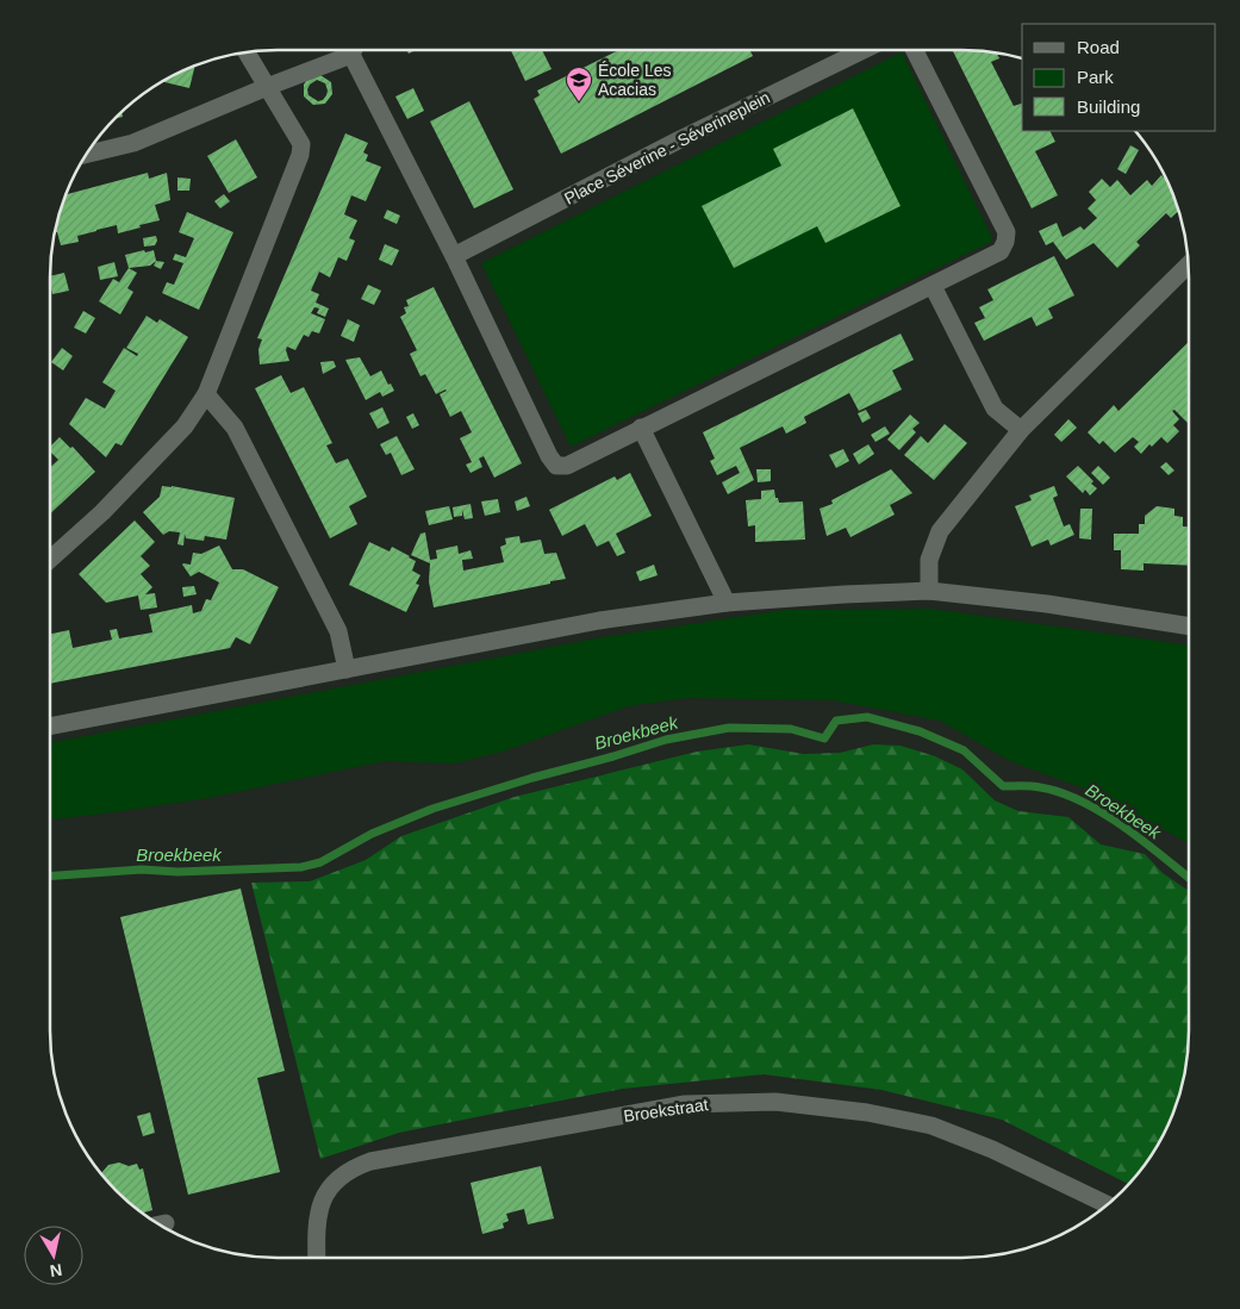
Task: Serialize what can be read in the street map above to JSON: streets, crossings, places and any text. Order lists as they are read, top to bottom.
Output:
{
  "streets": {
    "street": ["Place Séverine - Séverineplein", "Broekstraat"]
  },
  "water": ["Broekbeek"],
  "places": {
    "school or university": ["École Les Acacias"]
  },
  "legend": ["Road", "Park", "Building"],
  "north": "bottom"
}
